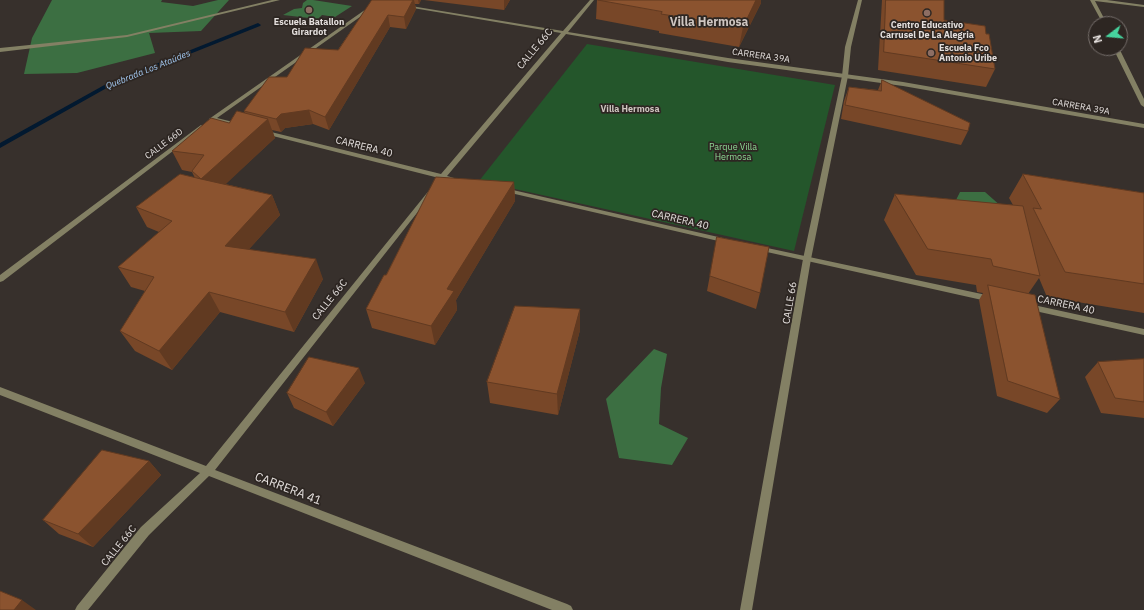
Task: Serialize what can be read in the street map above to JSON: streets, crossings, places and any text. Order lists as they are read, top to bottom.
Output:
{
  "streets": {
    "street": [
      "CALLE 66C",
      "CARRERA 39A",
      "CALLE 66D",
      "CARRERA 40",
      "CALLE 66",
      "CARRERA 41"
    ]
  },
  "crossings": [
    ["CALLE 66C", "CARRERA 39A"],
    ["CALLE 66C", "CARRERA 40"],
    ["CALLE 66C", "CARRERA 41"],
    ["CARRERA 39A", "CALLE 66"]
  ],
  "districts": ["Villa Hermosa", "Villa Hermosa"],
  "water": ["Quebrada Los Ataúdes"],
  "parks": ["Parque Villa Hermosa"],
  "places": ["Escuela Batallon Girardot", "Centro Educativo Carrusel De La Alegria", "Escuela Fco Antonio Uribe"],
  "north": "left"
}
